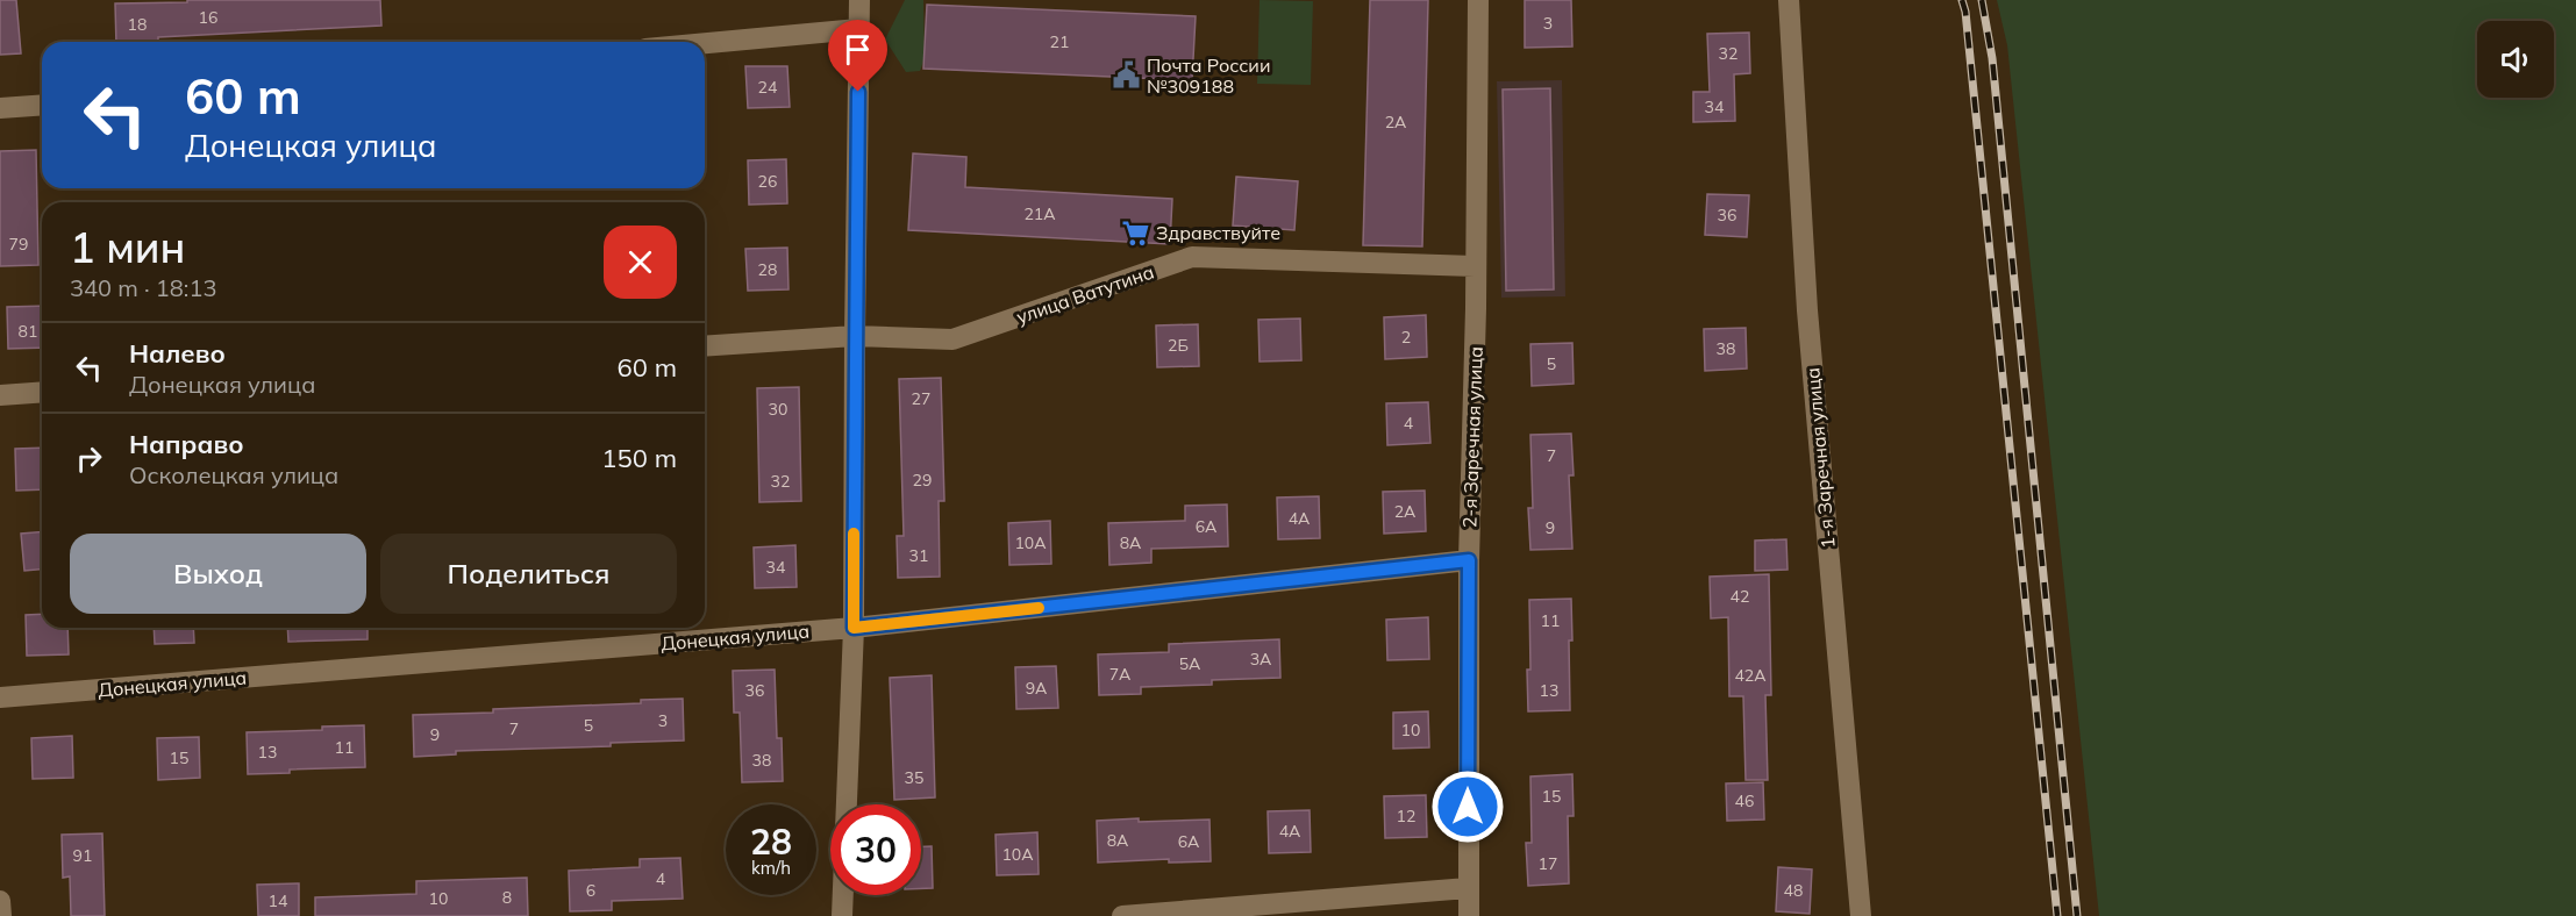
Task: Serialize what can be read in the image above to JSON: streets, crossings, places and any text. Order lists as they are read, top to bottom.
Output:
{
  "streets": {
    "street": [
      "улица Ватутина",
      "2-я Заречная улица",
      "1-я Заречная улица",
      "Донецкая улица"
    ]
  },
  "crossings": [
    ["улица Ватутина", "2-я Заречная улица"],
    ["2-я Заречная улица", "Донецкая улица"]
  ],
  "places": {
    "public building": ["Почта России №309188"],
    "supermarket": ["Здравствуйте"]
  },
  "house_numbers": [
    "16",
    "3",
    "18",
    "21",
    "32",
    "24",
    "34",
    "2А",
    "26",
    "21А",
    "36",
    "79",
    "28",
    "81",
    "2",
    "2Б",
    "38",
    "5",
    "27",
    "30",
    "4",
    "7",
    "29",
    "32",
    "2А",
    "4А",
    "6А",
    "9",
    "10А",
    "8А",
    "31",
    "34",
    "42",
    "11",
    "3А",
    "5А",
    "7А",
    "42А",
    "9А",
    "36",
    "13",
    "3",
    "5",
    "7",
    "10",
    "9",
    "11",
    "13",
    "15",
    "38",
    "35",
    "15",
    "46",
    "12",
    "4А",
    "8А",
    "6А",
    "10А",
    "91",
    "17",
    "4",
    "6",
    "48",
    "8",
    "10",
    "14"
  ],
  "page": {
    "turn": ["60 m", "Донецкая улица"],
    "heading": ["1 мин", "340 m · 18:13"],
    "list": [
      {
        "name": "Налево",
        "note": "Донецкая улица",
        "value": "60 m"
      },
      {
        "name": "Направо",
        "note": "Осколецкая улица",
        "value": "150 m"
      }
    ],
    "buttons": ["Выход", "Поделиться"],
    "speed": "28 km/h",
    "limit": "30"
  }
}
